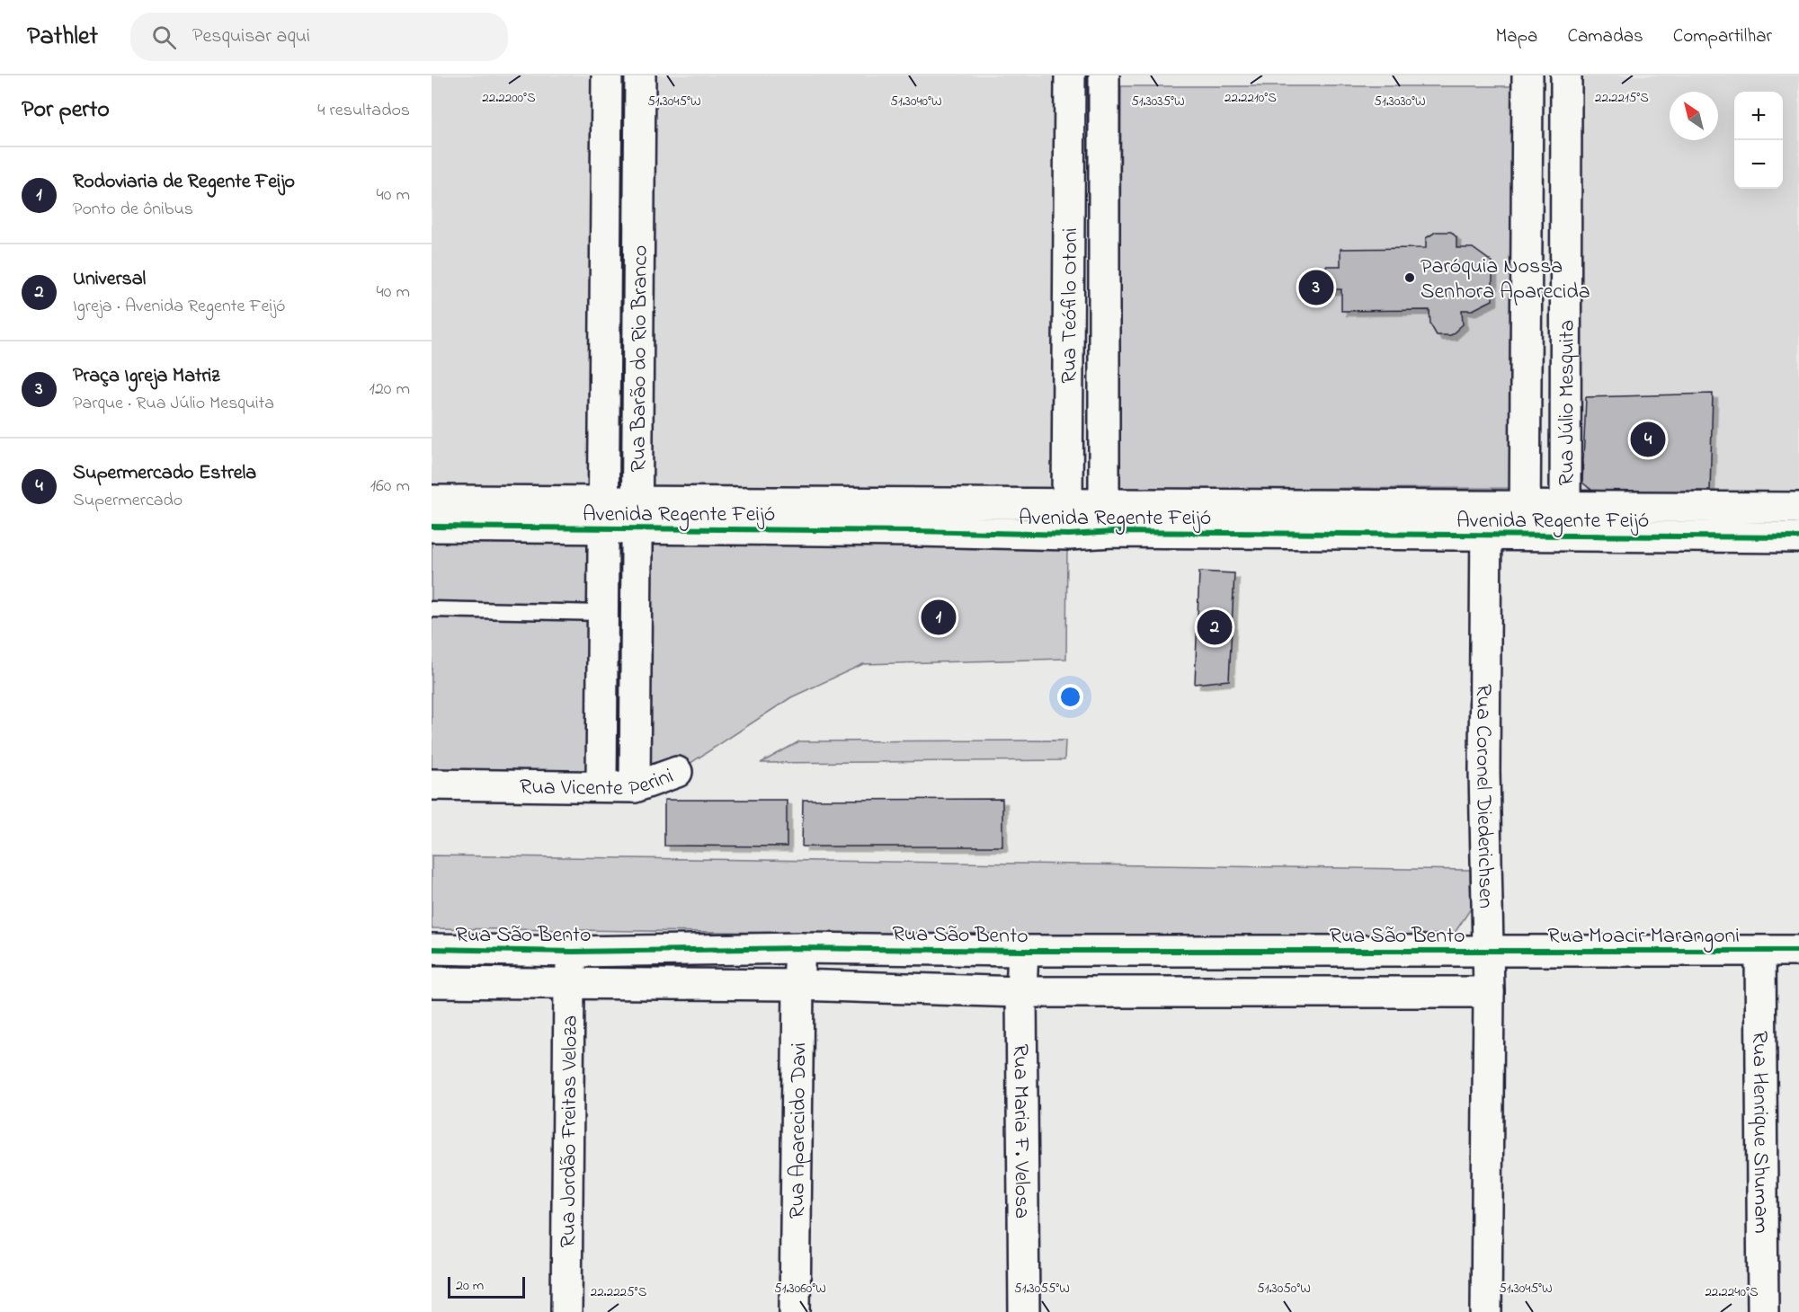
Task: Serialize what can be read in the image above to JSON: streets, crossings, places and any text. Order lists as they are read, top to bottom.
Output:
{
  "streets": {
    "street": [
      "Rua Teófilo Otoni",
      "Rua Barão do Rio Branco",
      "Rua Júlio Mesquita",
      "Avenida Regente Feijó",
      "Rua Vicente Perini",
      "Rua Coronel Diederichsen",
      "Rua São Bento",
      "Rua Moacir Marangoni",
      "Rua Aparecido Davi",
      "Rua Jordão Freitas Veloza",
      "Rua Maria F. Velosa",
      "Rua Henrique Shumam"
    ]
  },
  "crossings": [
    ["Rua Teófilo Otoni", "Avenida Regente Feijó"],
    ["Rua Barão do Rio Branco", "Avenida Regente Feijó"],
    ["Rua Barão do Rio Branco", "Rua Vicente Perini"],
    ["Rua Júlio Mesquita", "Avenida Regente Feijó"],
    ["Avenida Regente Feijó", "Rua Coronel Diederichsen"],
    ["Rua Coronel Diederichsen", "Rua São Bento"],
    ["Rua Coronel Diederichsen", "Rua Moacir Marangoni"],
    ["Rua São Bento", "Rua Moacir Marangoni"],
    ["Rua São Bento", "Rua Aparecido Davi"],
    ["Rua São Bento", "Rua Jordão Freitas Veloza"],
    ["Rua São Bento", "Rua Maria F. Velosa"],
    ["Rua Moacir Marangoni", "Rua Henrique Shumam"]
  ],
  "places": ["Paróquia Nossa Senhora Aparecida"],
  "scale_bar": "20 m",
  "north": "top left",
  "page": {
    "header": "Pathlet",
    "search": "Pesquisar aqui",
    "nav": ["Mapa", "Camadas", "Compartilhar"],
    "heading": ["Por perto", "4 resultados"],
    "map_buttons": ["+", "−"],
    "list": [
      {
        "mark": "1",
        "name": "Rodoviaria de Regente Feijo",
        "note": "Ponto de ônibus",
        "value": "40 m"
      },
      {
        "mark": "2",
        "name": "Universal",
        "note": "Igreja · Avenida Regente Feijó",
        "value": "40 m"
      },
      {
        "mark": "3",
        "name": "Praça Igreja Matriz",
        "note": "Parque · Rua Júlio Mesquita",
        "value": "120 m"
      },
      {
        "mark": "4",
        "name": "Supermercado Estrela",
        "note": "Supermercado",
        "value": "160 m"
      }
    ],
    "pins": [
      "3",
      "4",
      "1",
      "2"
    ],
    "scale": "20 m"
  },
  "coordinates": [
    "22.2210°S",
    "22.2200°S",
    "22.2215°S",
    "51.3045°W",
    "51.3040°W",
    "51.3035°W",
    "51.3030°W",
    "51.3060°W",
    "51.3055°W",
    "51.3050°W",
    "22.2225°S",
    "22.2240°S"
  ]
}
